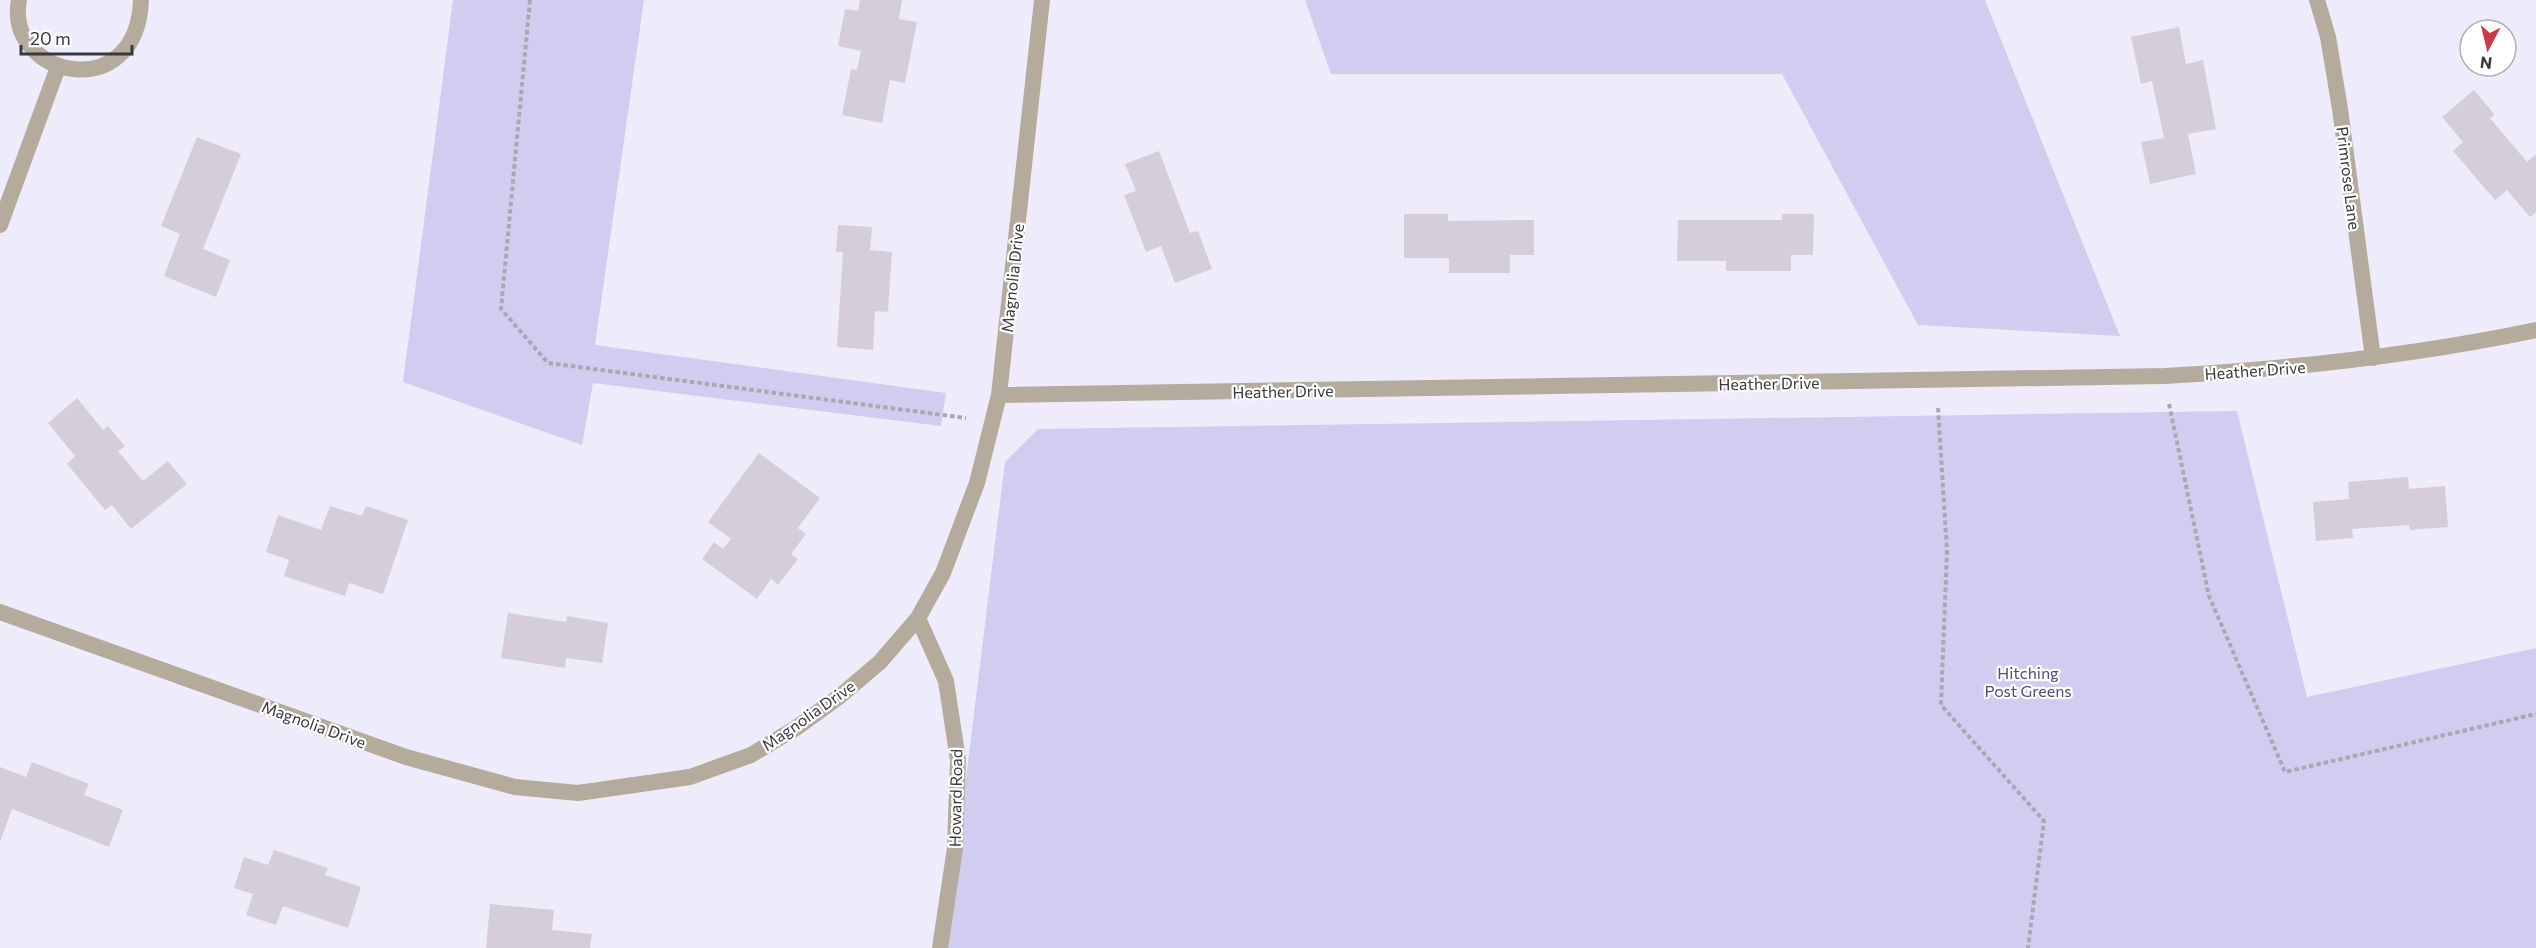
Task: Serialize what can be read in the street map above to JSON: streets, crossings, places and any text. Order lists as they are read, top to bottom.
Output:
{
  "streets": {
    "street": [
      "Primrose Lane",
      "Magnolia Drive",
      "Heather Drive",
      "Howard Road"
    ]
  },
  "crossings": [
    ["Primrose Lane", "Heather Drive"],
    ["Magnolia Drive", "Heather Drive"],
    ["Magnolia Drive", "Howard Road"]
  ],
  "parks": ["Hitching Post Greens"],
  "scale_bar": "20 m",
  "north": "bottom"
}
